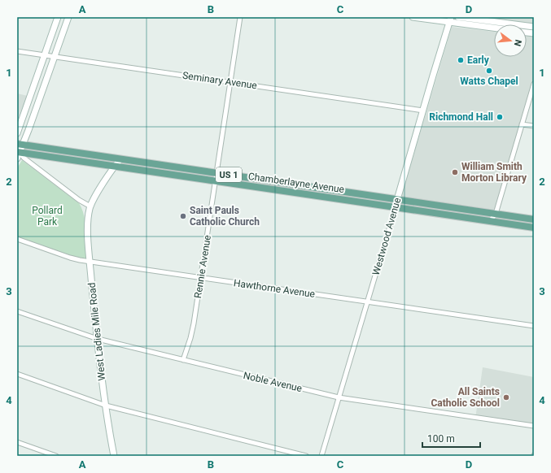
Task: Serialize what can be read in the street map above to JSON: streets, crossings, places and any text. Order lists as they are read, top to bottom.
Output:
{
  "streets": {
    "main road": ["US 1", "Chamberlayne Avenue"],
    "street": [
      "Seminary Avenue",
      "Westwood Avenue",
      "Rennie Avenue",
      "Hawthorne Avenue",
      "West Ladies Mile Road",
      "Noble Avenue"
    ]
  },
  "crossings": [
    ["Seminary Avenue", "Westwood Avenue"],
    ["Seminary Avenue", "Rennie Avenue"],
    ["Chamberlayne Avenue", "Westwood Avenue"],
    ["Chamberlayne Avenue", "Rennie Avenue"],
    ["Chamberlayne Avenue", "West Ladies Mile Road"],
    ["Westwood Avenue", "Hawthorne Avenue"],
    ["Westwood Avenue", "Noble Avenue"],
    ["Rennie Avenue", "Hawthorne Avenue"],
    ["Rennie Avenue", "Noble Avenue"],
    ["Hawthorne Avenue", "West Ladies Mile Road"],
    ["West Ladies Mile Road", "Noble Avenue"]
  ],
  "parks": ["Pollard Park"],
  "places": [
    "Early",
    "Watts Chapel",
    "Richmond Hall",
    "William Smith Morton Library",
    "Saint Pauls Catholic Church",
    "All Saints Catholic School"
  ],
  "scale_bar": "100 m",
  "north": "right",
  "grid": {
    "columns": [
      "A",
      "B",
      "C",
      "D"
    ],
    "rows": [
      "1",
      "2",
      "3",
      "4"
    ]
  }
}
